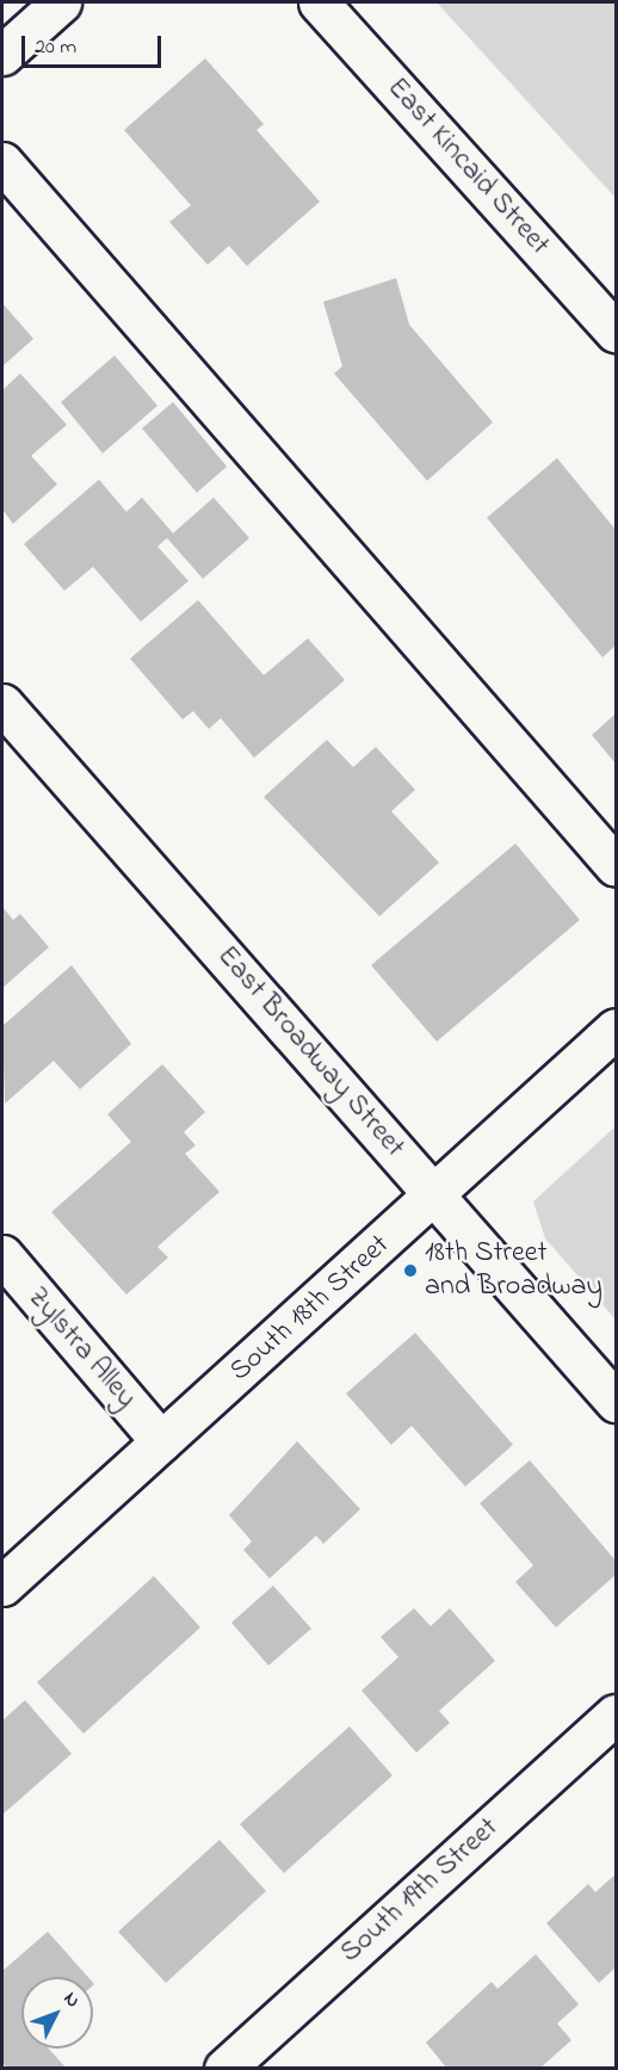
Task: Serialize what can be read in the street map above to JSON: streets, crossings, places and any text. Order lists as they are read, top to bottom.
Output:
{
  "streets": {
    "street": [
      "East Kincaid Street",
      "East Broadway Street",
      "South 18th Street",
      "Zylstra Alley",
      "South 19th Street"
    ]
  },
  "crossings": [
    ["East Broadway Street", "South 18th Street"],
    ["South 18th Street", "Zylstra Alley"]
  ],
  "places": ["18th Street and Broadway"],
  "scale_bar": "20 m",
  "north": "top right"
}
